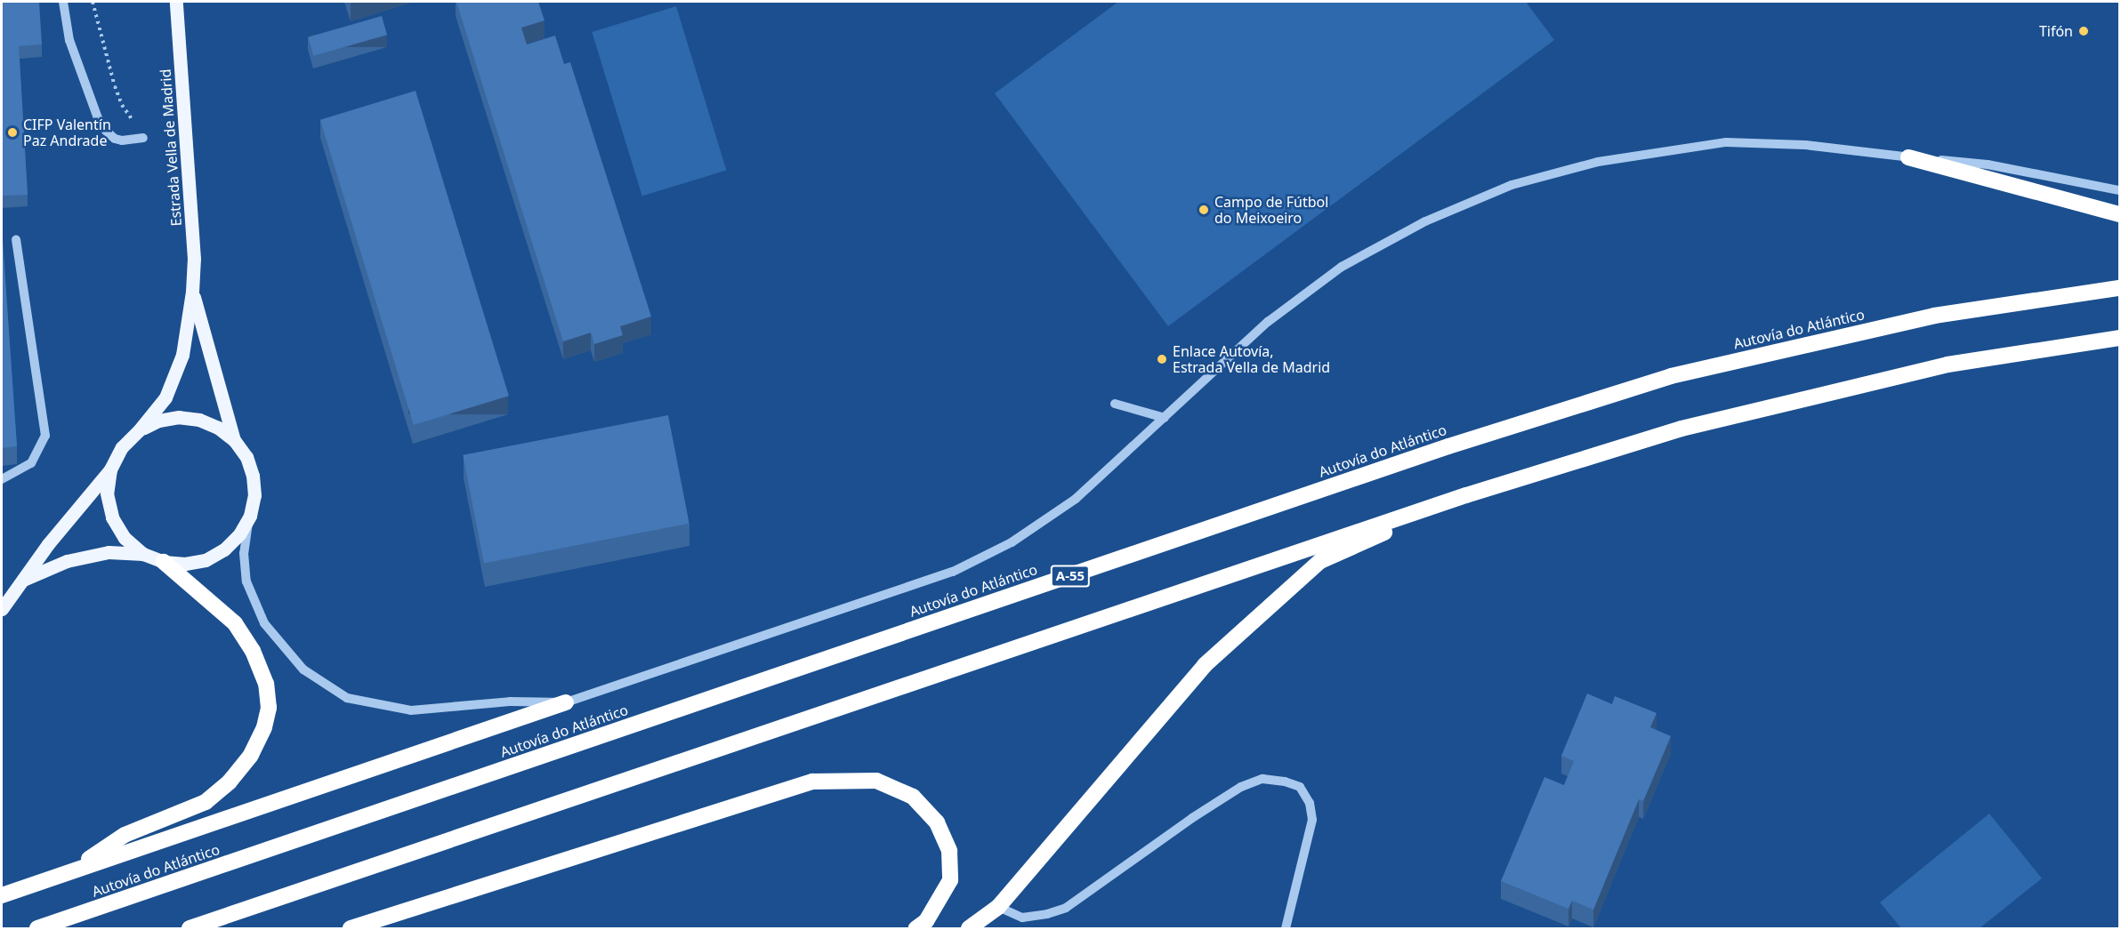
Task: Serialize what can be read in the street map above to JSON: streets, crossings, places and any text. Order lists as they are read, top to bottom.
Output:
{
  "streets": {
    "highway": ["Autovía do Atlántico", "A-55"],
    "main road": ["Estrada Vella de Madrid"]
  },
  "places": [
    "Tifón",
    "CIFP Valentín Paz Andrade",
    "Campo de Fútbol do Meixoeiro",
    "Enlace Autovía, Estrada Vella de Madrid"
  ]
}
